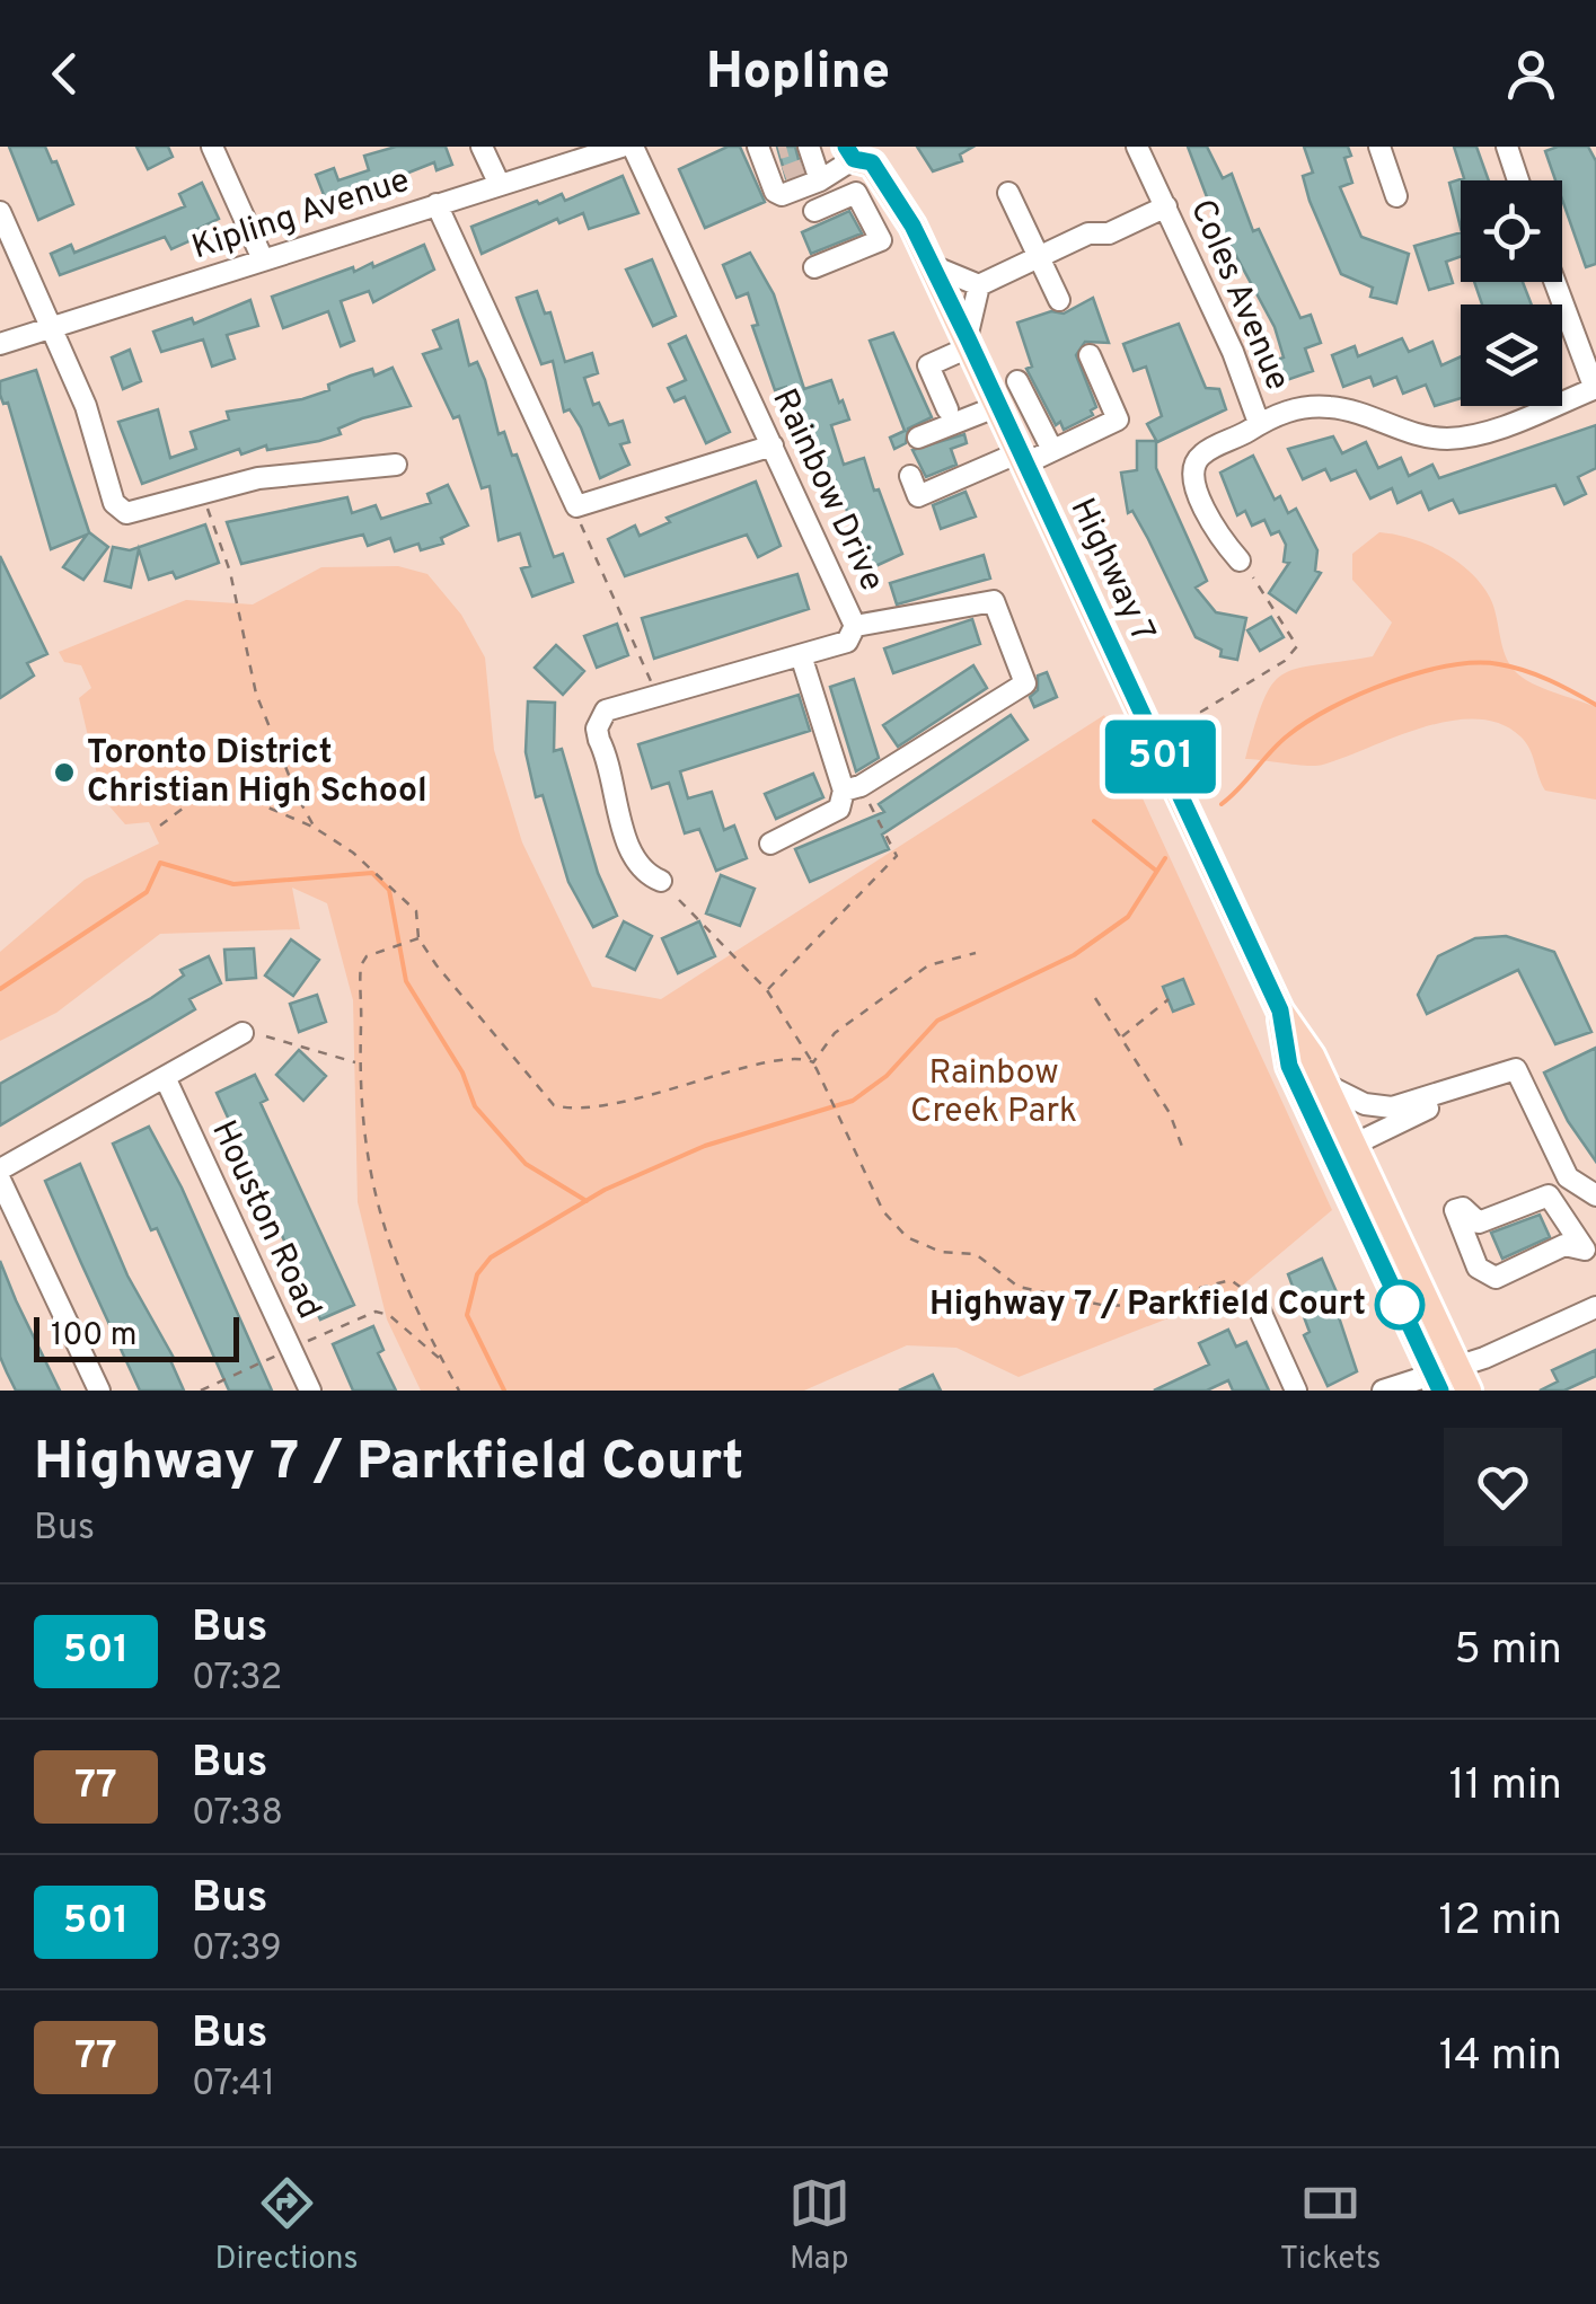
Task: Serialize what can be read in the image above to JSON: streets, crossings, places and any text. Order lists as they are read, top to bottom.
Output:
{
  "streets": {
    "main road": ["Highway 7"],
    "street": [
      "Kipling Avenue",
      "Coles Avenue",
      "Rainbow Drive",
      "Houston Road"
    ]
  },
  "parks": ["Rainbow Creek Park"],
  "places": ["Toronto District Christian High School", "Highway 7 / Parkfield Court"],
  "lines": ["bus line 501"],
  "scale_bar": "100 m",
  "page": {
    "header": "Hopline",
    "on_map": "501",
    "scale": "100 m",
    "heading": ["Highway 7 / Parkfield Court", "Bus"],
    "list": [
      {
        "mark": "501",
        "name": "Bus",
        "note": "07:32",
        "value": "5 min"
      },
      {
        "mark": "77",
        "name": "Bus",
        "note": "07:38",
        "value": "11 min"
      },
      {
        "mark": "501",
        "name": "Bus",
        "note": "07:39",
        "value": "12 min"
      },
      {
        "mark": "77",
        "name": "Bus",
        "note": "07:41",
        "value": "14 min"
      }
    ],
    "tabs": ["Directions", "Map", "Tickets"]
  }
}
